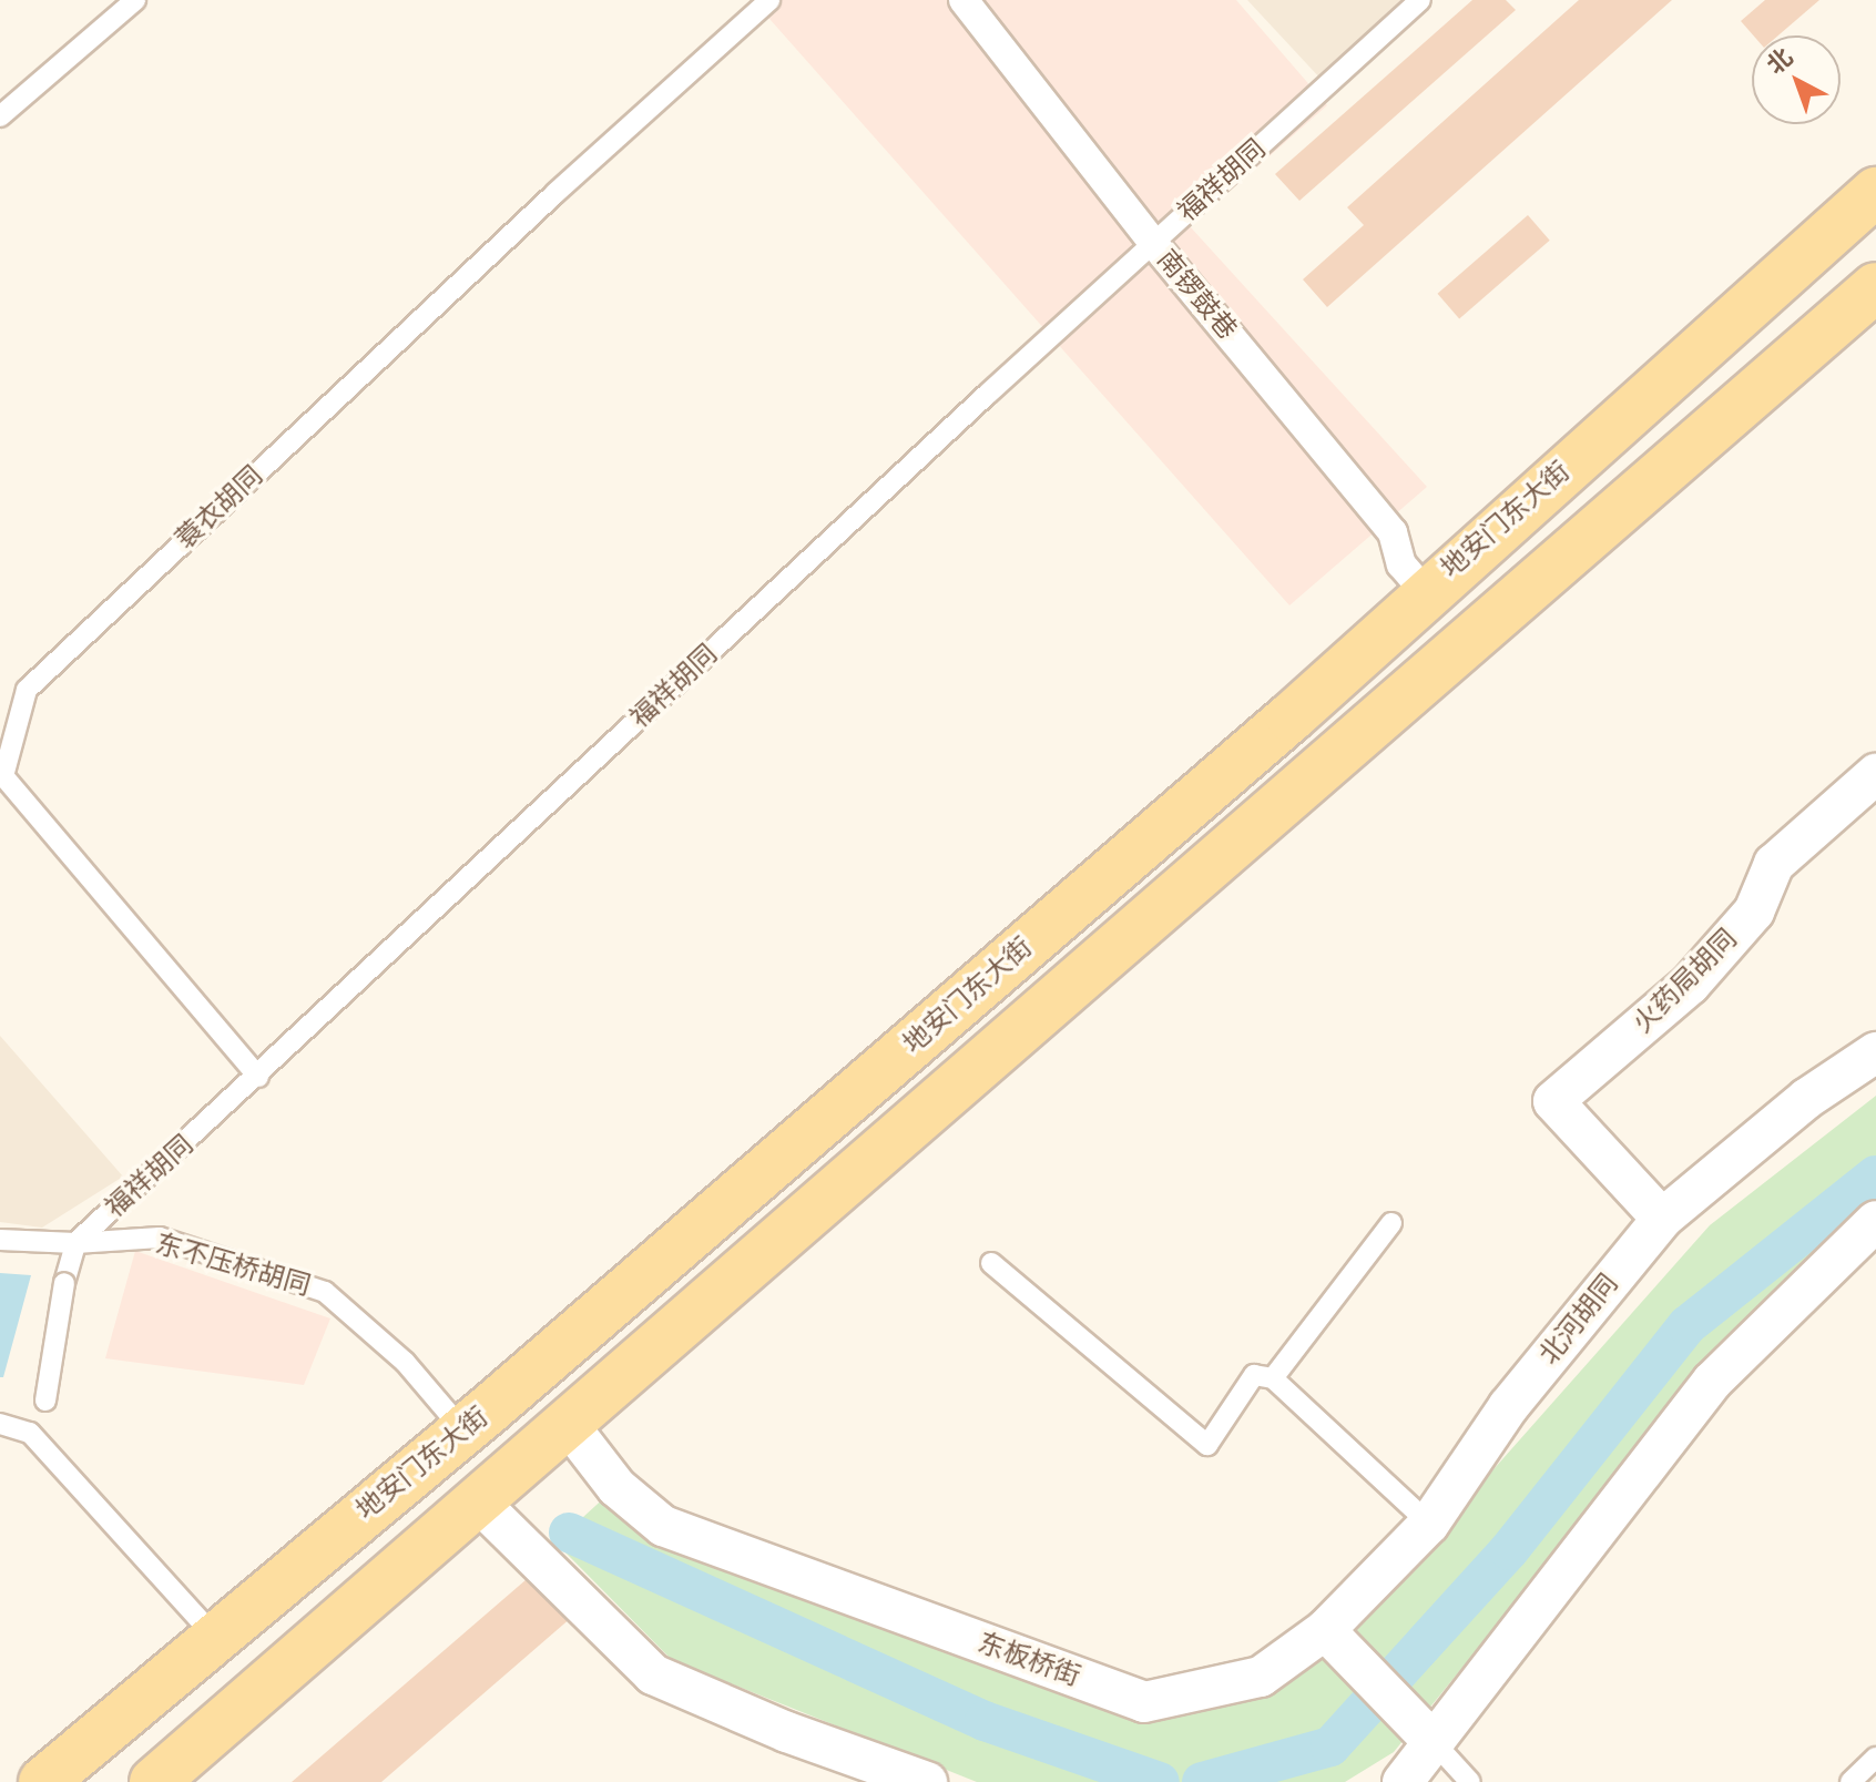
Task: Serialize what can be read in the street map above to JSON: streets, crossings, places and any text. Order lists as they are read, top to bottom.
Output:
{
  "streets": {
    "main road": ["地安门东大街"],
    "street": [
      "南锣鼓巷",
      "火药局胡同",
      "北河胡同",
      "东板桥街"
    ],
    "lane": ["福祥胡同", "蓑衣胡同", "东不压桥胡同"]
  },
  "crossings": [
    ["福祥胡同", "南锣鼓巷"],
    ["福祥胡同", "蓑衣胡同"],
    ["福祥胡同", "东不压桥胡同"],
    ["南锣鼓巷", "地安门东大街"],
    ["地安门东大街", "东不压桥胡同"],
    ["火药局胡同", "北河胡同"],
    ["北河胡同", "东板桥街"]
  ],
  "north": "top left"
}
